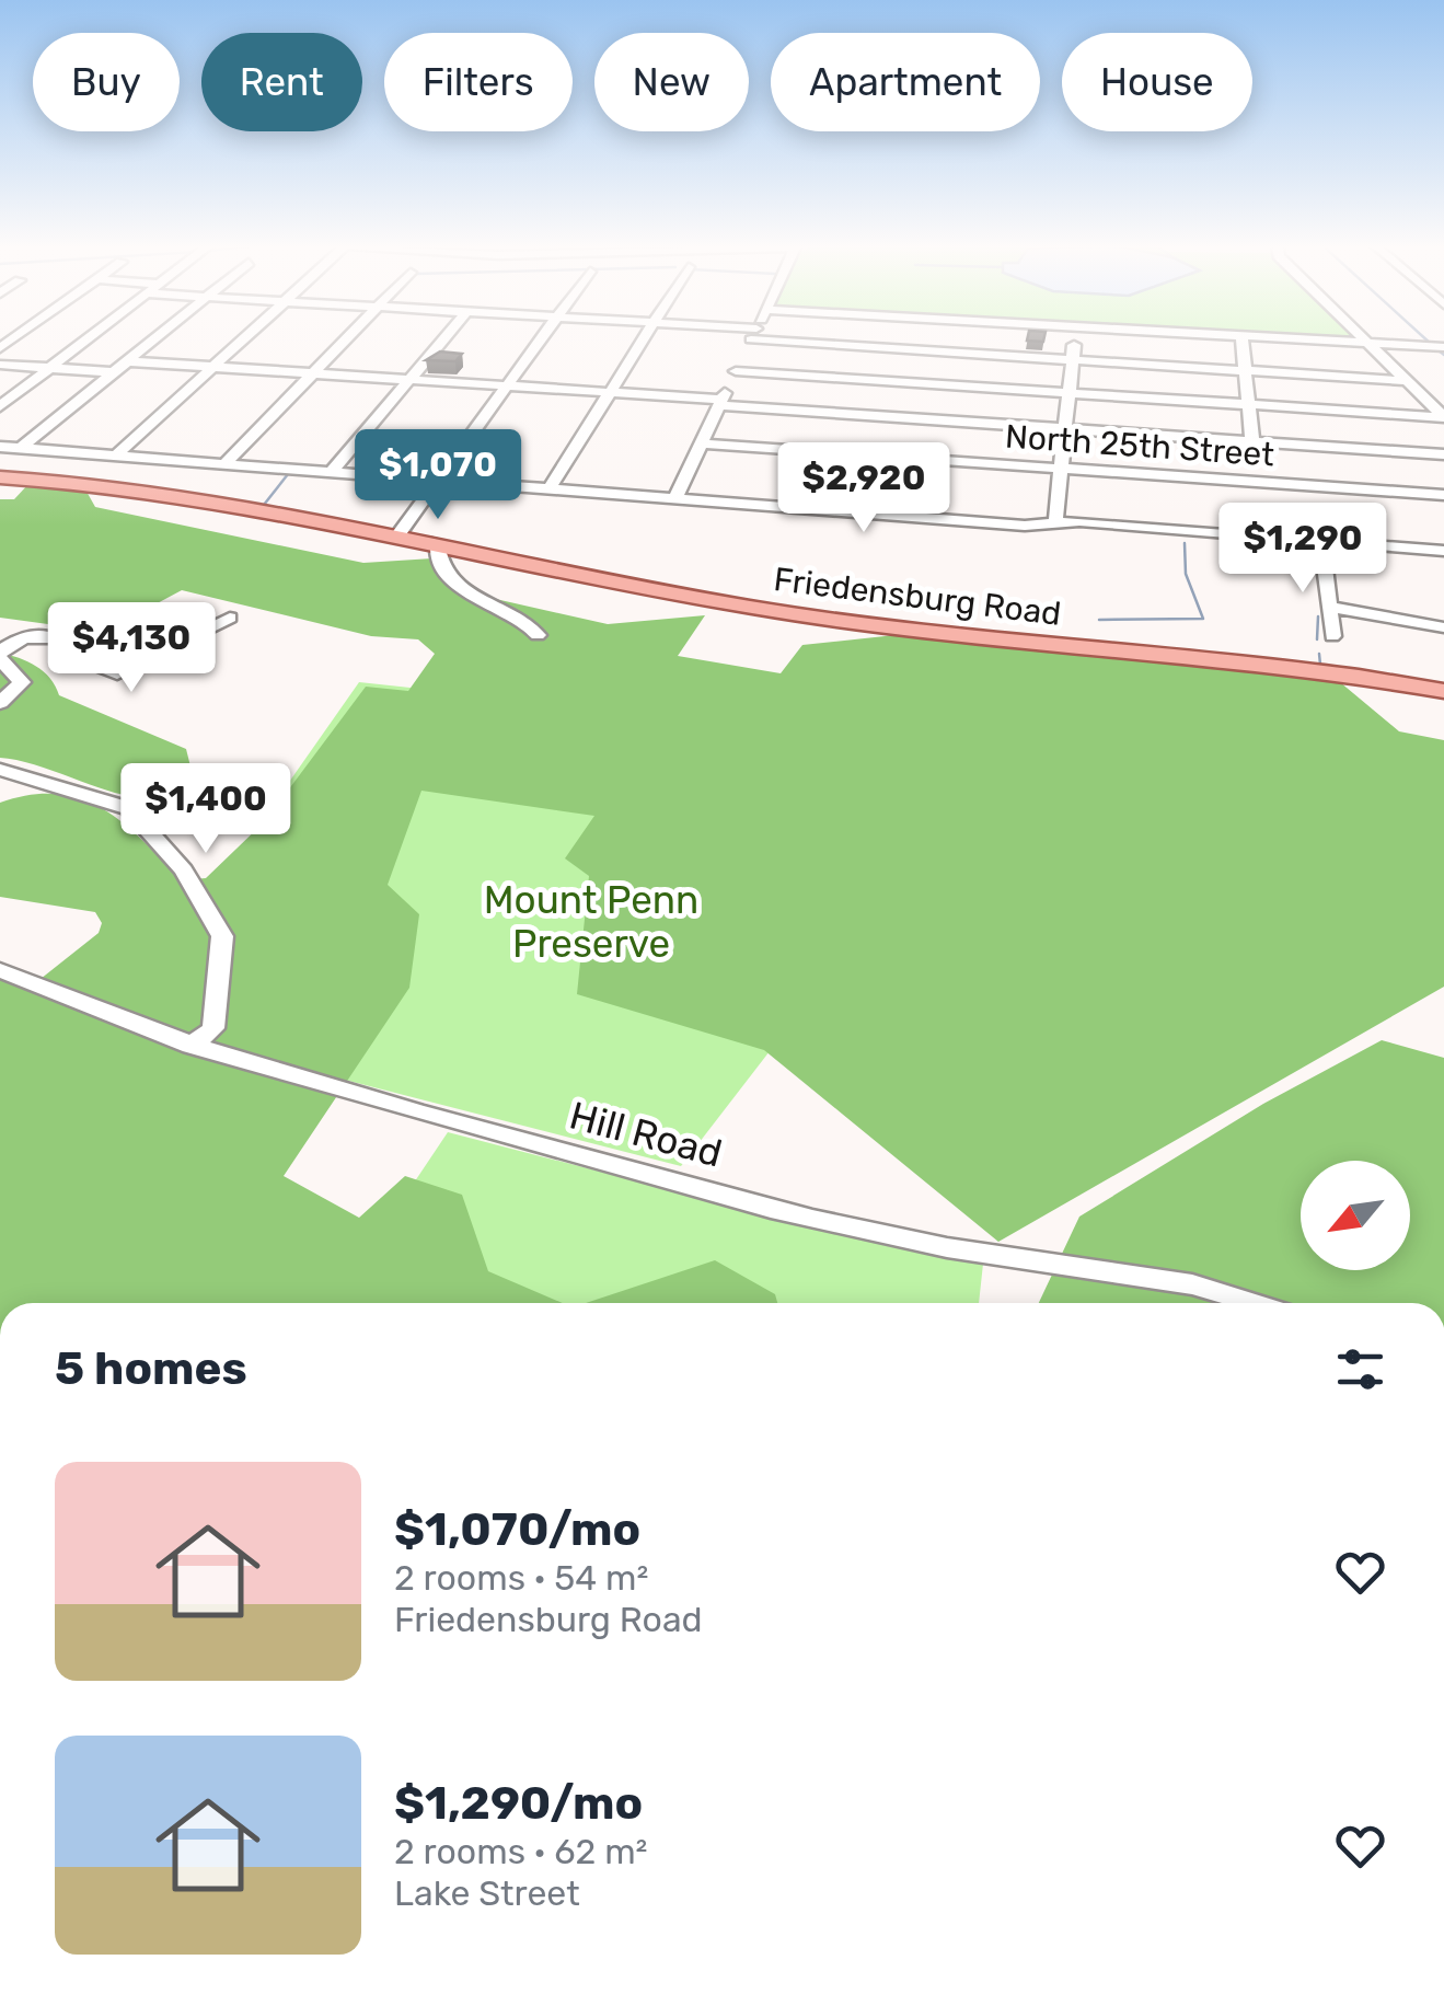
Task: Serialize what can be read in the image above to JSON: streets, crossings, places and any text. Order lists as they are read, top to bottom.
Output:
{
  "streets": {
    "main road": ["Friedensburg Road"],
    "street": ["North 25th Street", "Hill Road"]
  },
  "parks": ["Mount Penn Preserve"],
  "north": "bottom left",
  "page": {
    "chip": [
      "Buy",
      "Rent",
      "Filters",
      "New",
      "Apartment",
      "House"
    ],
    "price": [
      "$1,070",
      "$2,920",
      "$1,290",
      "$4,130",
      "$1,400"
    ],
    "heading": "5 homes",
    "list": [
      {
        "name": "$1,070/mo",
        "note": "2 rooms · 54 m² · Friedensburg Road"
      },
      {
        "name": "$1,290/mo",
        "note": "2 rooms · 62 m² · Lake Street"
      }
    ]
  }
}
